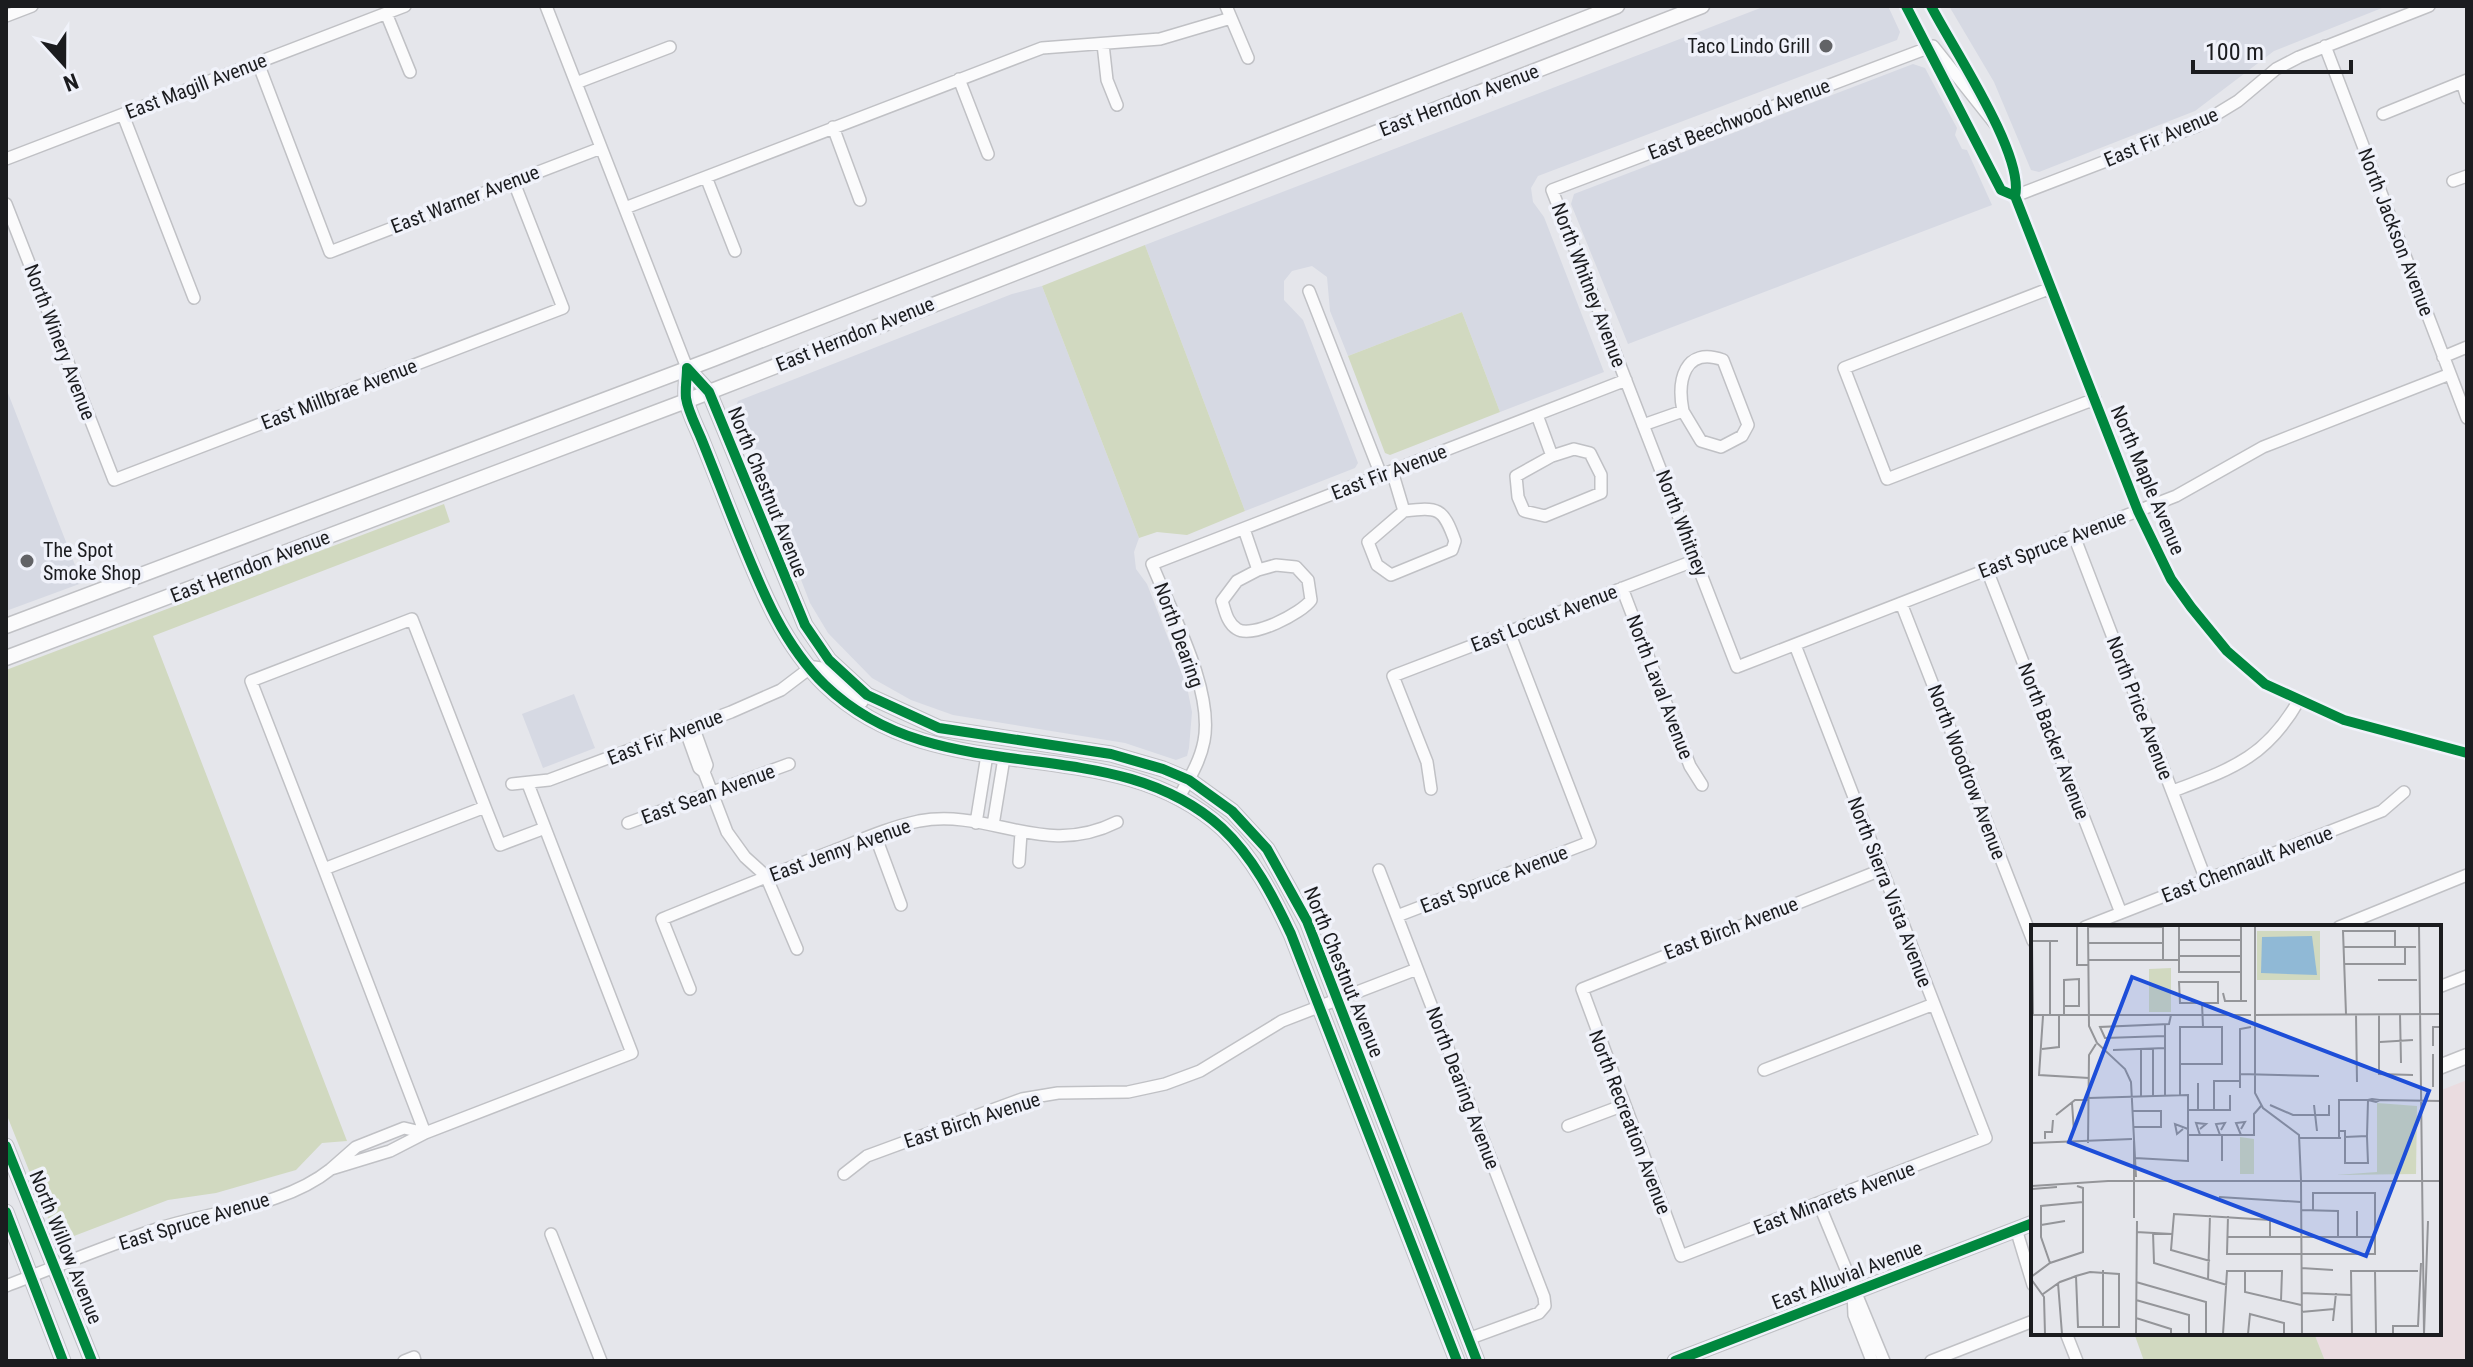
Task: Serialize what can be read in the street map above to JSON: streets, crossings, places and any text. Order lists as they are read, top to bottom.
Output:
{
  "streets": {
    "main road": [
      "East Herndon Avenue",
      "North Chestnut Avenue",
      "North Willow Avenue",
      "East Alluvial Avenue"
    ],
    "street": [
      "East Magill Avenue",
      "East Beechwood Avenue",
      "East Fir Avenue",
      "East Warner Avenue",
      "North Jackson Avenue",
      "North Whitney Avenue",
      "North Winery Avenue",
      "East Millbrae Avenue",
      "North Maple Avenue",
      "North Whitney",
      "East Spruce Avenue",
      "East Locust Avenue",
      "North Dearing",
      "North Laval Avenue",
      "North Price Avenue",
      "North Backer Avenue",
      "North Woodrow Avenue",
      "East Sean Avenue",
      "East Jenny Avenue",
      "East Chennault Avenue",
      "North Sierra Vista Avenue",
      "East Birch Avenue",
      "North Dearing Avenue",
      "North Recreation Avenue",
      "East Minarets Avenue"
    ]
  },
  "crossings": [
    ["East Magill Avenue", "East Warner Avenue"],
    ["East Herndon Avenue", "North Chestnut Avenue"],
    ["East Beechwood Avenue", "North Whitney Avenue"],
    ["East Beechwood Avenue", "North Maple Avenue"],
    ["East Fir Avenue", "North Jackson Avenue"],
    ["East Fir Avenue", "North Whitney Avenue"],
    ["East Fir Avenue", "North Maple Avenue"],
    ["East Fir Avenue", "North Chestnut Avenue"],
    ["East Fir Avenue", "North Whitney"],
    ["East Fir Avenue", "North Dearing"],
    ["East Warner Avenue", "East Millbrae Avenue"],
    ["East Warner Avenue", "North Chestnut Avenue"],
    ["North Jackson Avenue", "East Spruce Avenue"],
    ["North Whitney Avenue", "North Whitney"],
    ["North Winery Avenue", "East Millbrae Avenue"],
    ["North Maple Avenue", "East Spruce Avenue"],
    ["North Chestnut Avenue", "North Dearing"],
    ["North Chestnut Avenue", "East Birch Avenue"],
    ["North Chestnut Avenue", "North Dearing Avenue"],
    ["North Whitney", "East Spruce Avenue"],
    ["North Whitney", "East Locust Avenue"],
    ["East Spruce Avenue", "East Locust Avenue"],
    ["East Spruce Avenue", "North Price Avenue"],
    ["East Spruce Avenue", "North Backer Avenue"],
    ["East Spruce Avenue", "North Woodrow Avenue"],
    ["East Spruce Avenue", "North Sierra Vista Avenue"],
    ["East Spruce Avenue", "North Dearing Avenue"],
    ["East Spruce Avenue", "North Willow Avenue"],
    ["East Locust Avenue", "North Laval Avenue"],
    ["North Price Avenue", "East Chennault Avenue"],
    ["North Backer Avenue", "East Chennault Avenue"],
    ["North Sierra Vista Avenue", "East Birch Avenue"],
    ["North Sierra Vista Avenue", "East Minarets Avenue"],
    ["East Birch Avenue", "North Dearing Avenue"],
    ["East Birch Avenue", "North Recreation Avenue"],
    ["North Recreation Avenue", "East Minarets Avenue"]
  ],
  "places": ["Taco Lindo Grill", "The Spot Smoke Shop"],
  "scale_bar": "100 m",
  "north": "bottom"
}
